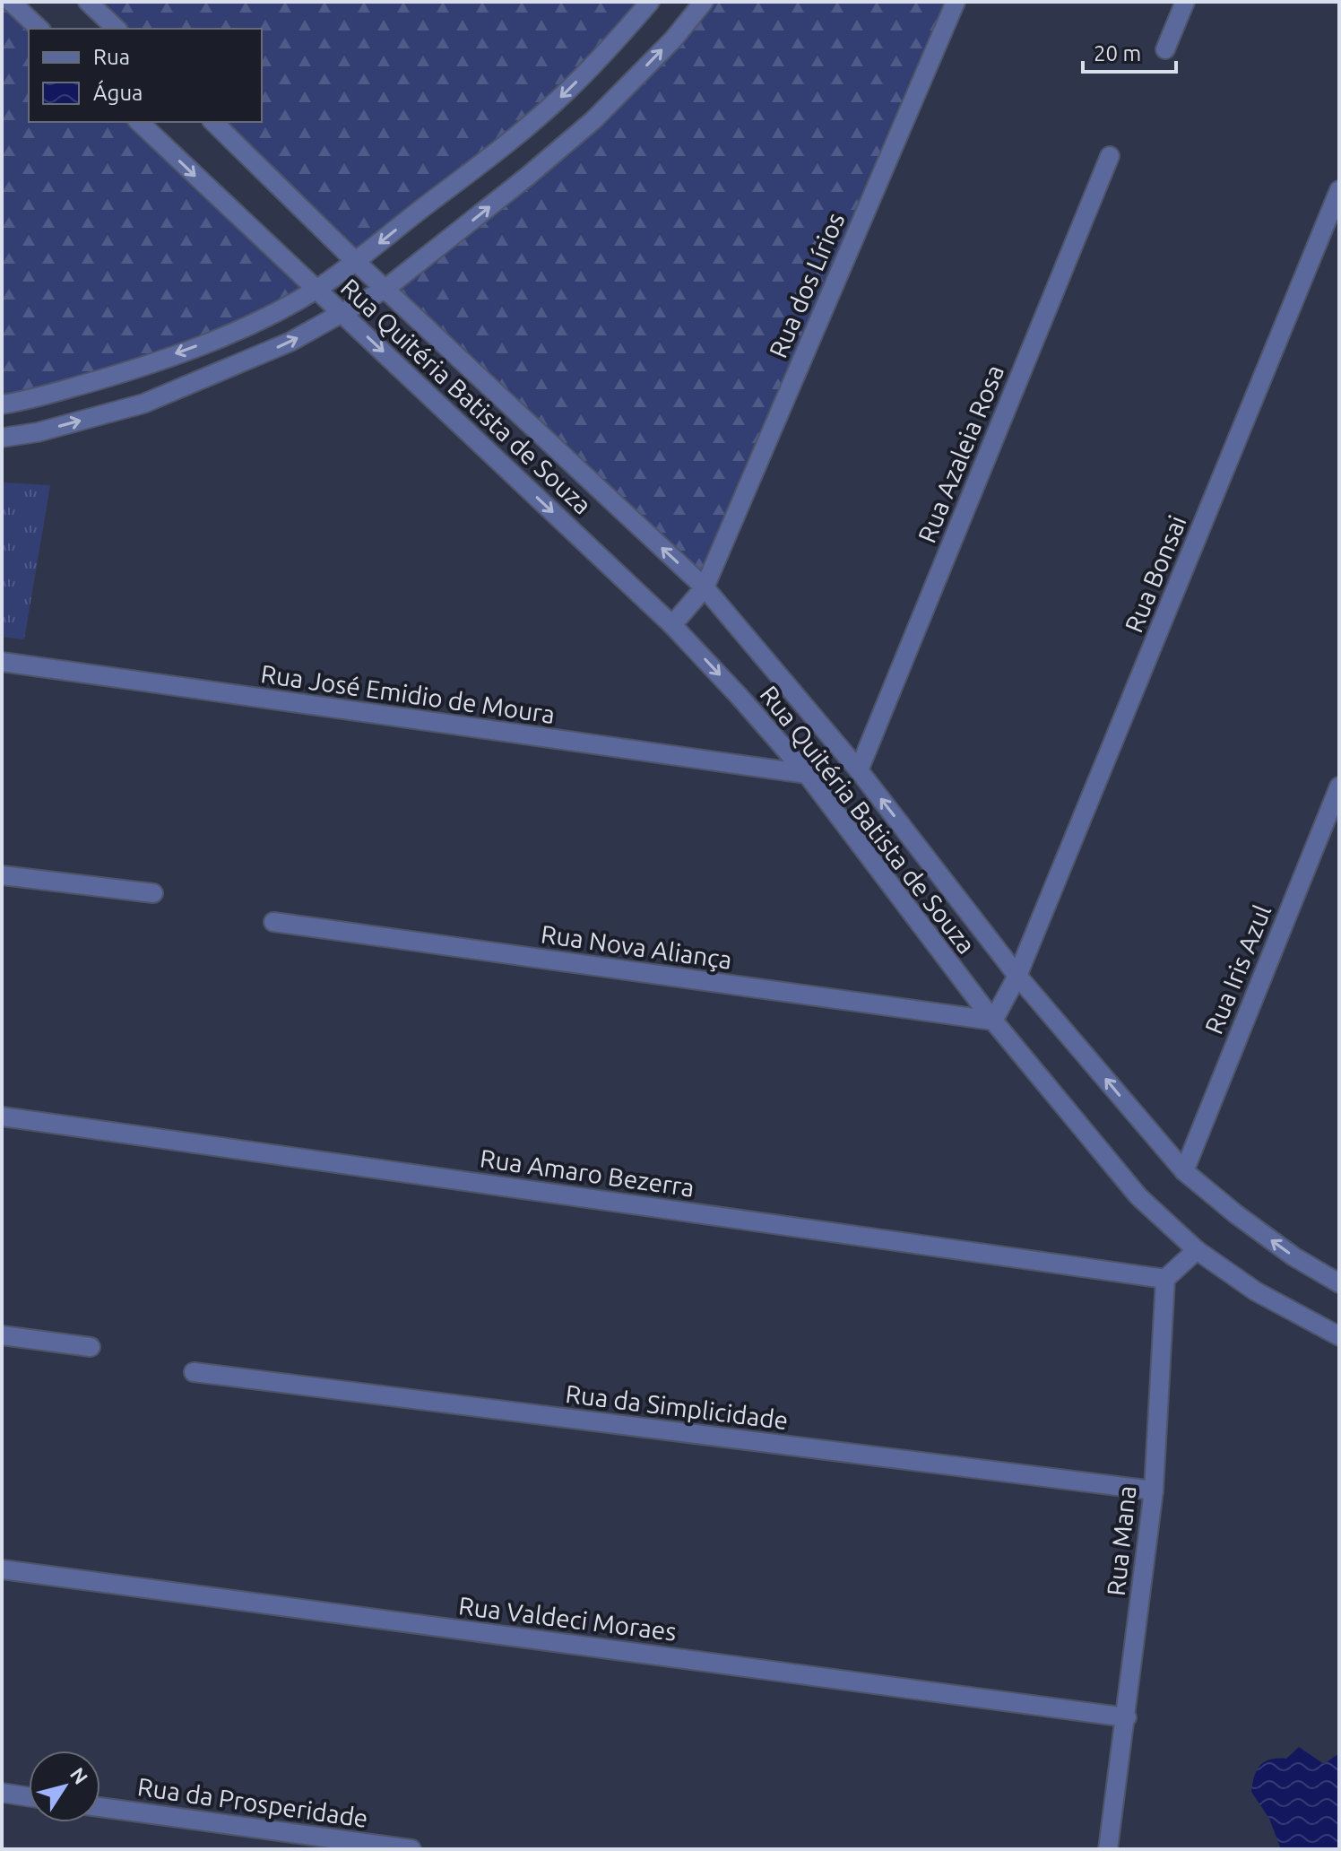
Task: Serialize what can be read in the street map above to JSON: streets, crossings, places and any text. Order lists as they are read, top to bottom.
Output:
{
  "streets": {
    "street": [
      "Rua dos Lírios",
      "Rua Quitéria Batista de Souza",
      "Rua Azaleia Rosa",
      "Rua Bonsai",
      "Rua José Emidio de Moura",
      "Rua Nova Aliança",
      "Rua Iris Azul",
      "Rua Amaro Bezerra",
      "Rua da Simplicidade",
      "Rua Mana",
      "Rua Valdeci Moraes",
      "Rua da Prosperidade"
    ]
  },
  "crossings": [
    ["Rua dos Lírios", "Rua Quitéria Batista de Souza"],
    ["Rua Quitéria Batista de Souza", "Rua Azaleia Rosa"],
    ["Rua Quitéria Batista de Souza", "Rua Bonsai"],
    ["Rua Quitéria Batista de Souza", "Rua José Emidio de Moura"],
    ["Rua Quitéria Batista de Souza", "Rua Nova Aliança"],
    ["Rua Quitéria Batista de Souza", "Rua Iris Azul"],
    ["Rua Bonsai", "Rua Nova Aliança"],
    ["Rua Amaro Bezerra", "Rua Mana"],
    ["Rua da Simplicidade", "Rua Mana"],
    ["Rua Mana", "Rua Valdeci Moraes"]
  ],
  "legend": ["Rua", "Água"],
  "scale_bar": "20 m",
  "north": "top right"
}
